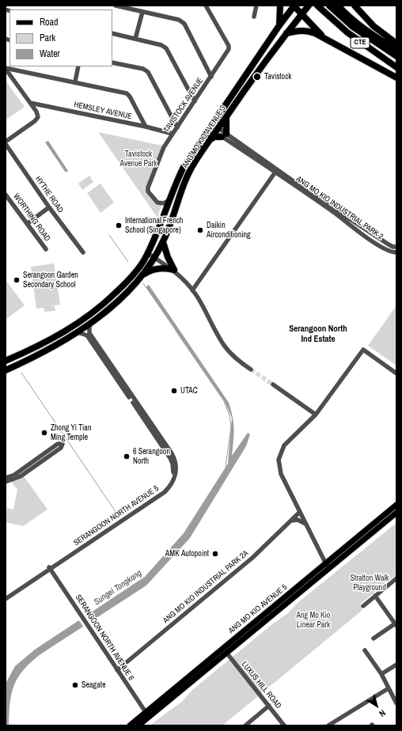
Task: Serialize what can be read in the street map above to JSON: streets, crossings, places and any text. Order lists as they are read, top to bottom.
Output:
{
  "streets": {
    "highway": ["CTE", "ANG MO KIO AVENUE 3"],
    "main road": ["ANG MO KIO AVENUE 5"],
    "street": [
      "TAVISTOCK AVENUE",
      "HEMSLEY AVENUE",
      "HYTHE ROAD",
      "ANG MO KIO INDUSTRIAL PARK 2",
      "WORTHING ROAD",
      "SERANGOON NORTH AVENUE 5",
      "ANG MO KIO INDUSTRIAL PARK 2A",
      "SERANGOON NORTH AVENUE 6",
      "LUXUS HILL ROAD"
    ]
  },
  "crossings": [
    ["TAVISTOCK AVENUE", "HEMSLEY AVENUE"],
    ["TAVISTOCK AVENUE", "ANG MO KIO AVENUE 3"],
    ["ANG MO KIO AVENUE 3", "ANG MO KIO INDUSTRIAL PARK 2"],
    ["ANG MO KIO AVENUE 3", "SERANGOON NORTH AVENUE 5"],
    ["SERANGOON NORTH AVENUE 5", "SERANGOON NORTH AVENUE 6"],
    ["ANG MO KIO INDUSTRIAL PARK 2A", "SERANGOON NORTH AVENUE 6"],
    ["ANG MO KIO AVENUE 5", "SERANGOON NORTH AVENUE 6"],
    ["ANG MO KIO AVENUE 5", "LUXUS HILL ROAD"]
  ],
  "districts": ["Serangoon North Ind Estate"],
  "water": ["Sungei Tongkang"],
  "parks": ["Tavistock Avenue Park", "Stratton Walk Playground", "Ang Mo Kio Linear Park"],
  "places": [
    "Tavistock",
    "International French School (Singapore)",
    "Daikin Airconditioning",
    "Serangoon Garden Secondary School",
    "UTAC",
    "Zhong Yi Tian Ming Temple",
    "6 Serangoon North",
    "AMK Autopoint",
    "Seagate"
  ],
  "legend": ["Road", "Park", "Water"],
  "north": "bottom right"
}
